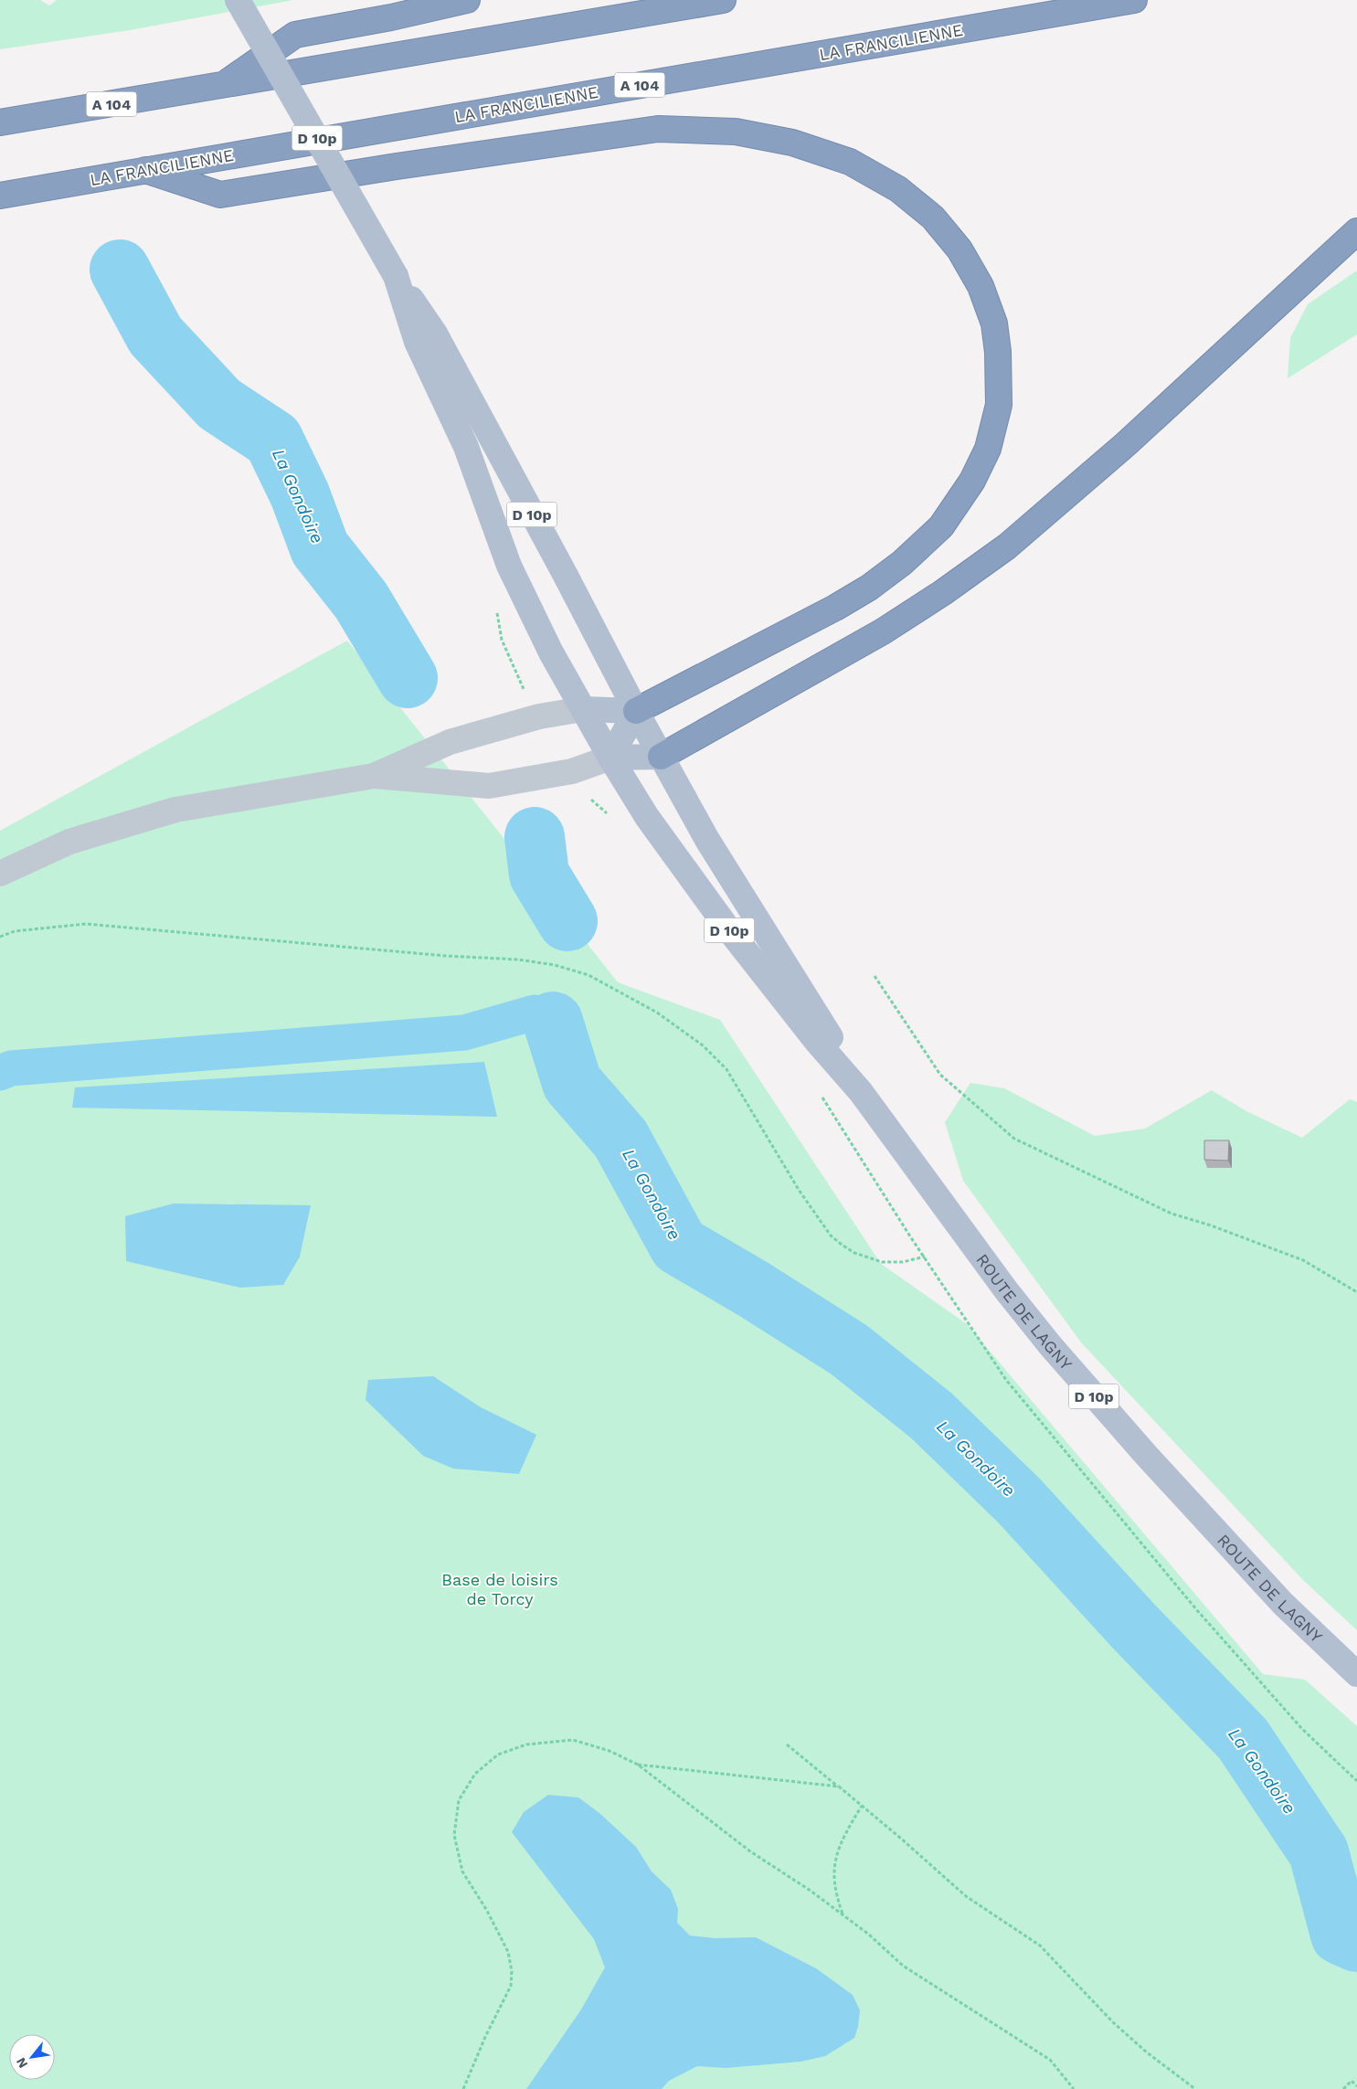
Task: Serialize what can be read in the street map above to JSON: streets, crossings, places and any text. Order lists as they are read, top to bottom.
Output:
{
  "streets": {
    "highway": ["LA FRANCILIENNE", "A 104"],
    "main road": ["D 10p", "ROUTE DE LAGNY"]
  },
  "crossings": [
    ["D 10p", "ROUTE DE LAGNY"]
  ],
  "water": ["La Gondoire"],
  "parks": ["Base de loisirs de Torcy"],
  "north": "bottom left"
}
